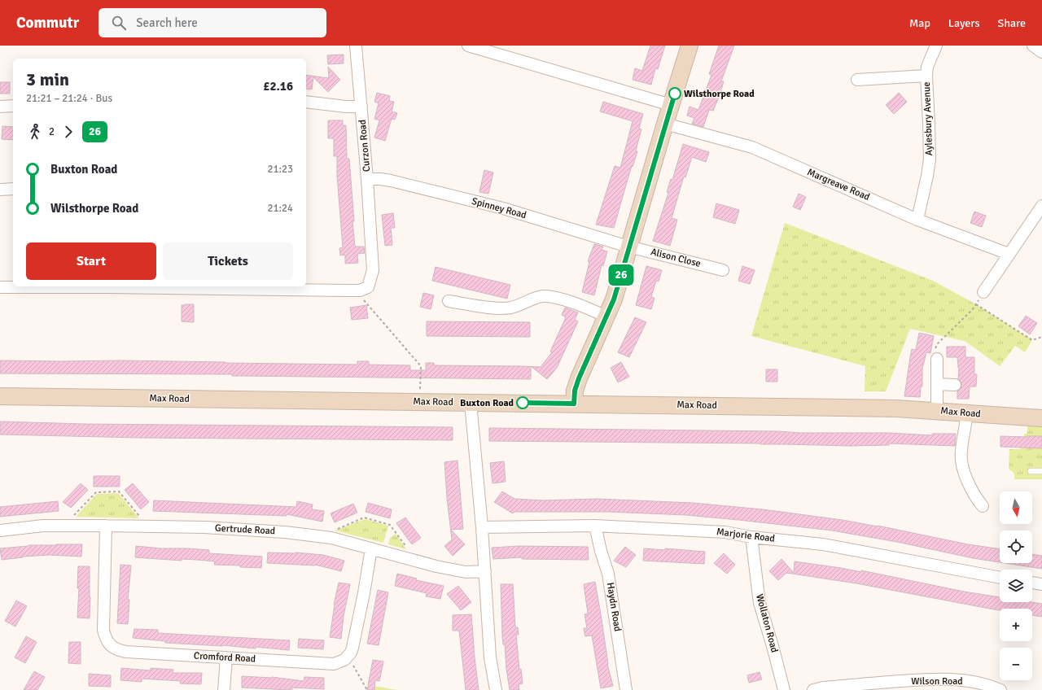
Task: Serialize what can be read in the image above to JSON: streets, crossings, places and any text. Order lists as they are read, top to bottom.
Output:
{
  "streets": {
    "street": [
      "Aylesbury Avenue",
      "Curzon Road",
      "Margreave Road",
      "Spinney Road",
      "Alison Close",
      "Max Road",
      "Gertrude Road",
      "Marjorie Road",
      "Haydn Road",
      "Wollaton Road",
      "Cromford Road",
      "Wilson Road"
    ]
  },
  "crossings": [
    ["Aylesbury Avenue", "Margreave Road"],
    ["Curzon Road", "Spinney Road"],
    ["Spinney Road", "Alison Close"],
    ["Gertrude Road", "Cromford Road"],
    ["Marjorie Road", "Haydn Road"],
    ["Marjorie Road", "Wollaton Road"]
  ],
  "places": ["Wilsthorpe Road", "Buxton Road"],
  "lines": ["bus line 26"],
  "north": "bottom",
  "page": {
    "header": "Commutr",
    "search": "Search here",
    "nav": ["Map", "Layers", "Share"],
    "on_map": "26",
    "heading": ["3 min", "21:21 – 21:24 · Bus", "£2.16"],
    "legs": ["2", "26"],
    "list": [
      {
        "name": "Buxton Road",
        "value": "21:23"
      },
      {
        "name": "Wilsthorpe Road",
        "value": "21:24"
      }
    ],
    "buttons": ["Start", "Tickets"],
    "map_buttons": ["+", "−"]
  }
}
